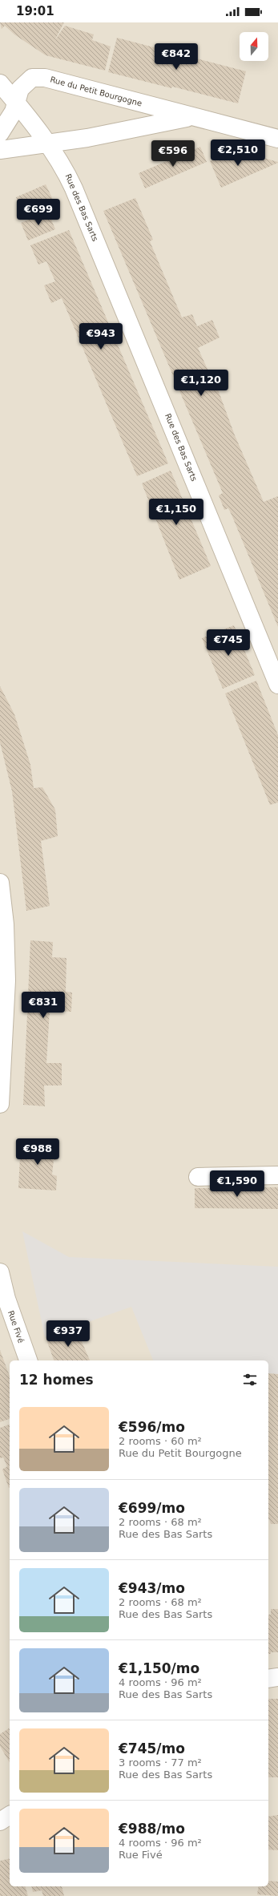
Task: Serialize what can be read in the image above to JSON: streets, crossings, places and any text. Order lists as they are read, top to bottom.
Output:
{
  "streets": {
    "street": ["Rue du Petit Bourgogne", "Rue des Bas Sarts", "Rue Fivé"]
  },
  "crossings": [
    ["Rue du Petit Bourgogne", "Rue des Bas Sarts"]
  ],
  "north": "top",
  "page": {
    "status": "19:01",
    "price": [
      "€842",
      "€2,510",
      "€596",
      "€699",
      "€943",
      "€1,120",
      "€1,150",
      "€745",
      "€831",
      "€988",
      "€1,590",
      "€937"
    ],
    "heading": "12 homes",
    "list": [
      {
        "name": "€596/mo",
        "note": "2 rooms · 60 m² · Rue du Petit Bourgogne"
      },
      {
        "name": "€699/mo",
        "note": "2 rooms · 68 m² · Rue des Bas Sarts"
      },
      {
        "name": "€943/mo",
        "note": "2 rooms · 68 m² · Rue des Bas Sarts"
      },
      {
        "name": "€1,150/mo",
        "note": "4 rooms · 96 m² · Rue des Bas Sarts"
      },
      {
        "name": "€745/mo",
        "note": "3 rooms · 77 m² · Rue des Bas Sarts"
      },
      {
        "name": "€988/mo",
        "note": "4 rooms · 96 m² · Rue Fivé"
      }
    ]
  }
}
